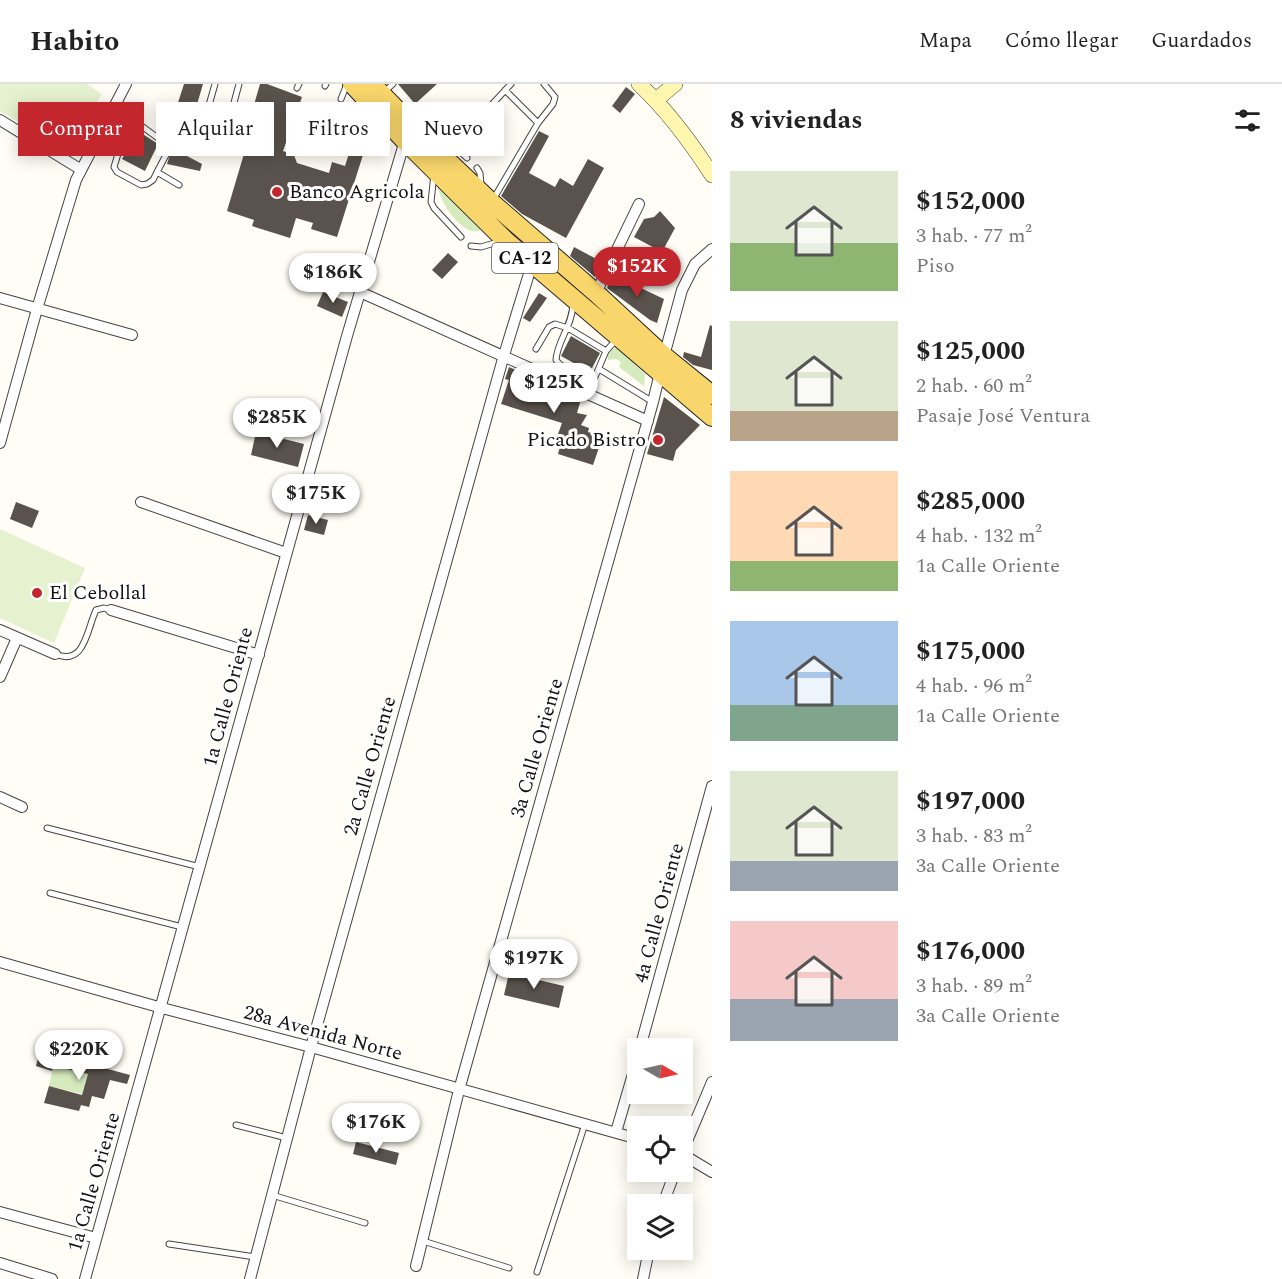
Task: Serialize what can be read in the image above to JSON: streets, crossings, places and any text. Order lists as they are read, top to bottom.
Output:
{
  "streets": {
    "main road": ["CA-12"],
    "street": [
      "1a Calle Oriente",
      "3a Calle Oriente",
      "2a Calle Oriente",
      "4a Calle Oriente",
      "28a Avenida Norte"
    ]
  },
  "crossings": [
    ["CA-12", "3a Calle Oriente"],
    ["CA-12", "2a Calle Oriente"],
    ["1a Calle Oriente", "28a Avenida Norte"],
    ["3a Calle Oriente", "28a Avenida Norte"],
    ["2a Calle Oriente", "28a Avenida Norte"]
  ],
  "places": ["Banco Agricola", "Picado Bistro", "El Cebollal"],
  "north": "right",
  "page": {
    "header": "Habito",
    "nav": ["Mapa", "Cómo llegar", "Guardados"],
    "heading": "8 viviendas",
    "chip": [
      "Comprar",
      "Alquilar",
      "Filtros",
      "Nuevo"
    ],
    "list": [
      {
        "name": "$152,000",
        "note": "3 hab. · 77 m² · Piso"
      },
      {
        "name": "$125,000",
        "note": "2 hab. · 60 m² · Pasaje José Ventura"
      },
      {
        "name": "$285,000",
        "note": "4 hab. · 132 m² · 1a Calle Oriente"
      },
      {
        "name": "$175,000",
        "note": "4 hab. · 96 m² · 1a Calle Oriente"
      },
      {
        "name": "$197,000",
        "note": "3 hab. · 83 m² · 3a Calle Oriente"
      },
      {
        "name": "$176,000",
        "note": "3 hab. · 89 m² · 3a Calle Oriente"
      }
    ],
    "price": [
      "$152K",
      "$186K",
      "$125K",
      "$285K",
      "$175K",
      "$197K",
      "$220K",
      "$176K"
    ]
  }
}
